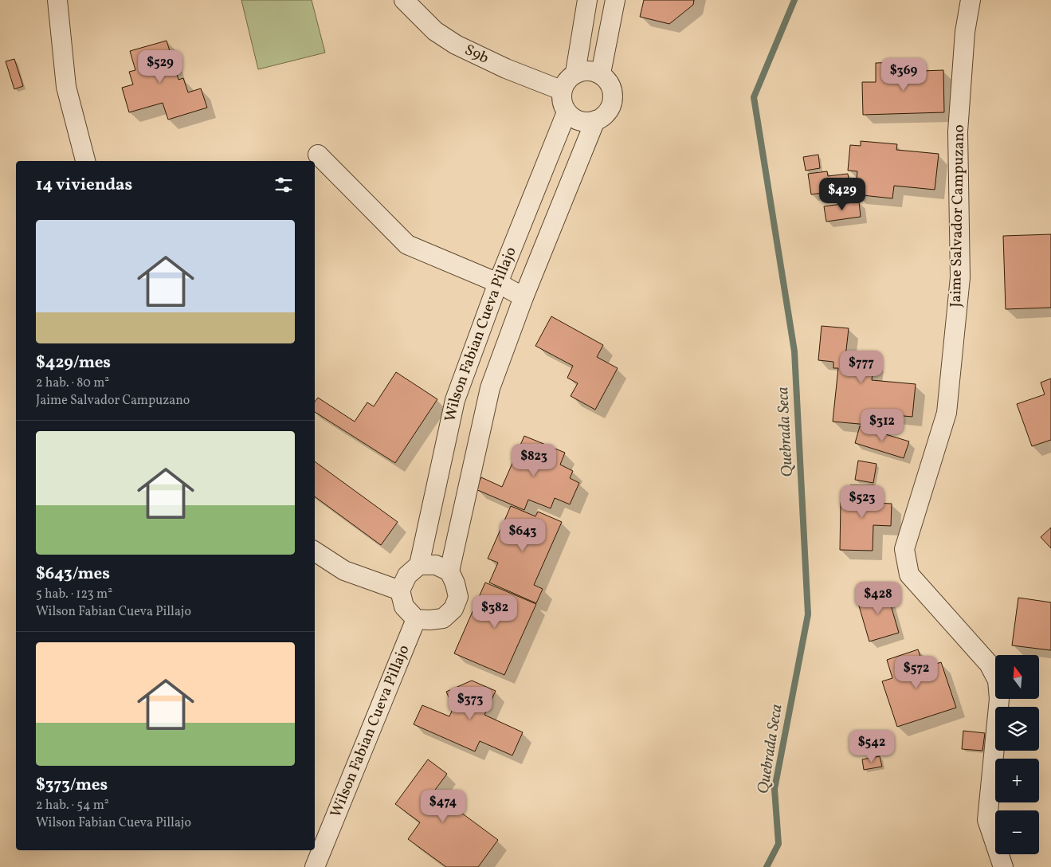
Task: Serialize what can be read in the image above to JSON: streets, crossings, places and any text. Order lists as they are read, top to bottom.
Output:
{
  "streets": {
    "street": ["S9b", "Jaime Salvador Campuzano", "Wilson Fabian Cueva Pillajo"]
  },
  "crossings": [
    ["S9b", "Wilson Fabian Cueva Pillajo"]
  ],
  "water": ["Quebrada Seca"],
  "north": "top",
  "page": {
    "price": [
      "$529",
      "$369",
      "$429",
      "$777",
      "$312",
      "$823",
      "$523",
      "$643",
      "$428",
      "$382",
      "$572",
      "$373",
      "$542",
      "$474"
    ],
    "heading": "14 viviendas",
    "list": [
      {
        "name": "$429/mes",
        "note": "2 hab. · 80 m² · Jaime Salvador Campuzano"
      },
      {
        "name": "$643/mes",
        "note": "5 hab. · 123 m² · Wilson Fabian Cueva Pillajo"
      },
      {
        "name": "$373/mes",
        "note": "2 hab. · 54 m² · Wilson Fabian Cueva Pillajo"
      }
    ],
    "map_buttons": ["+", "−"]
  }
}
